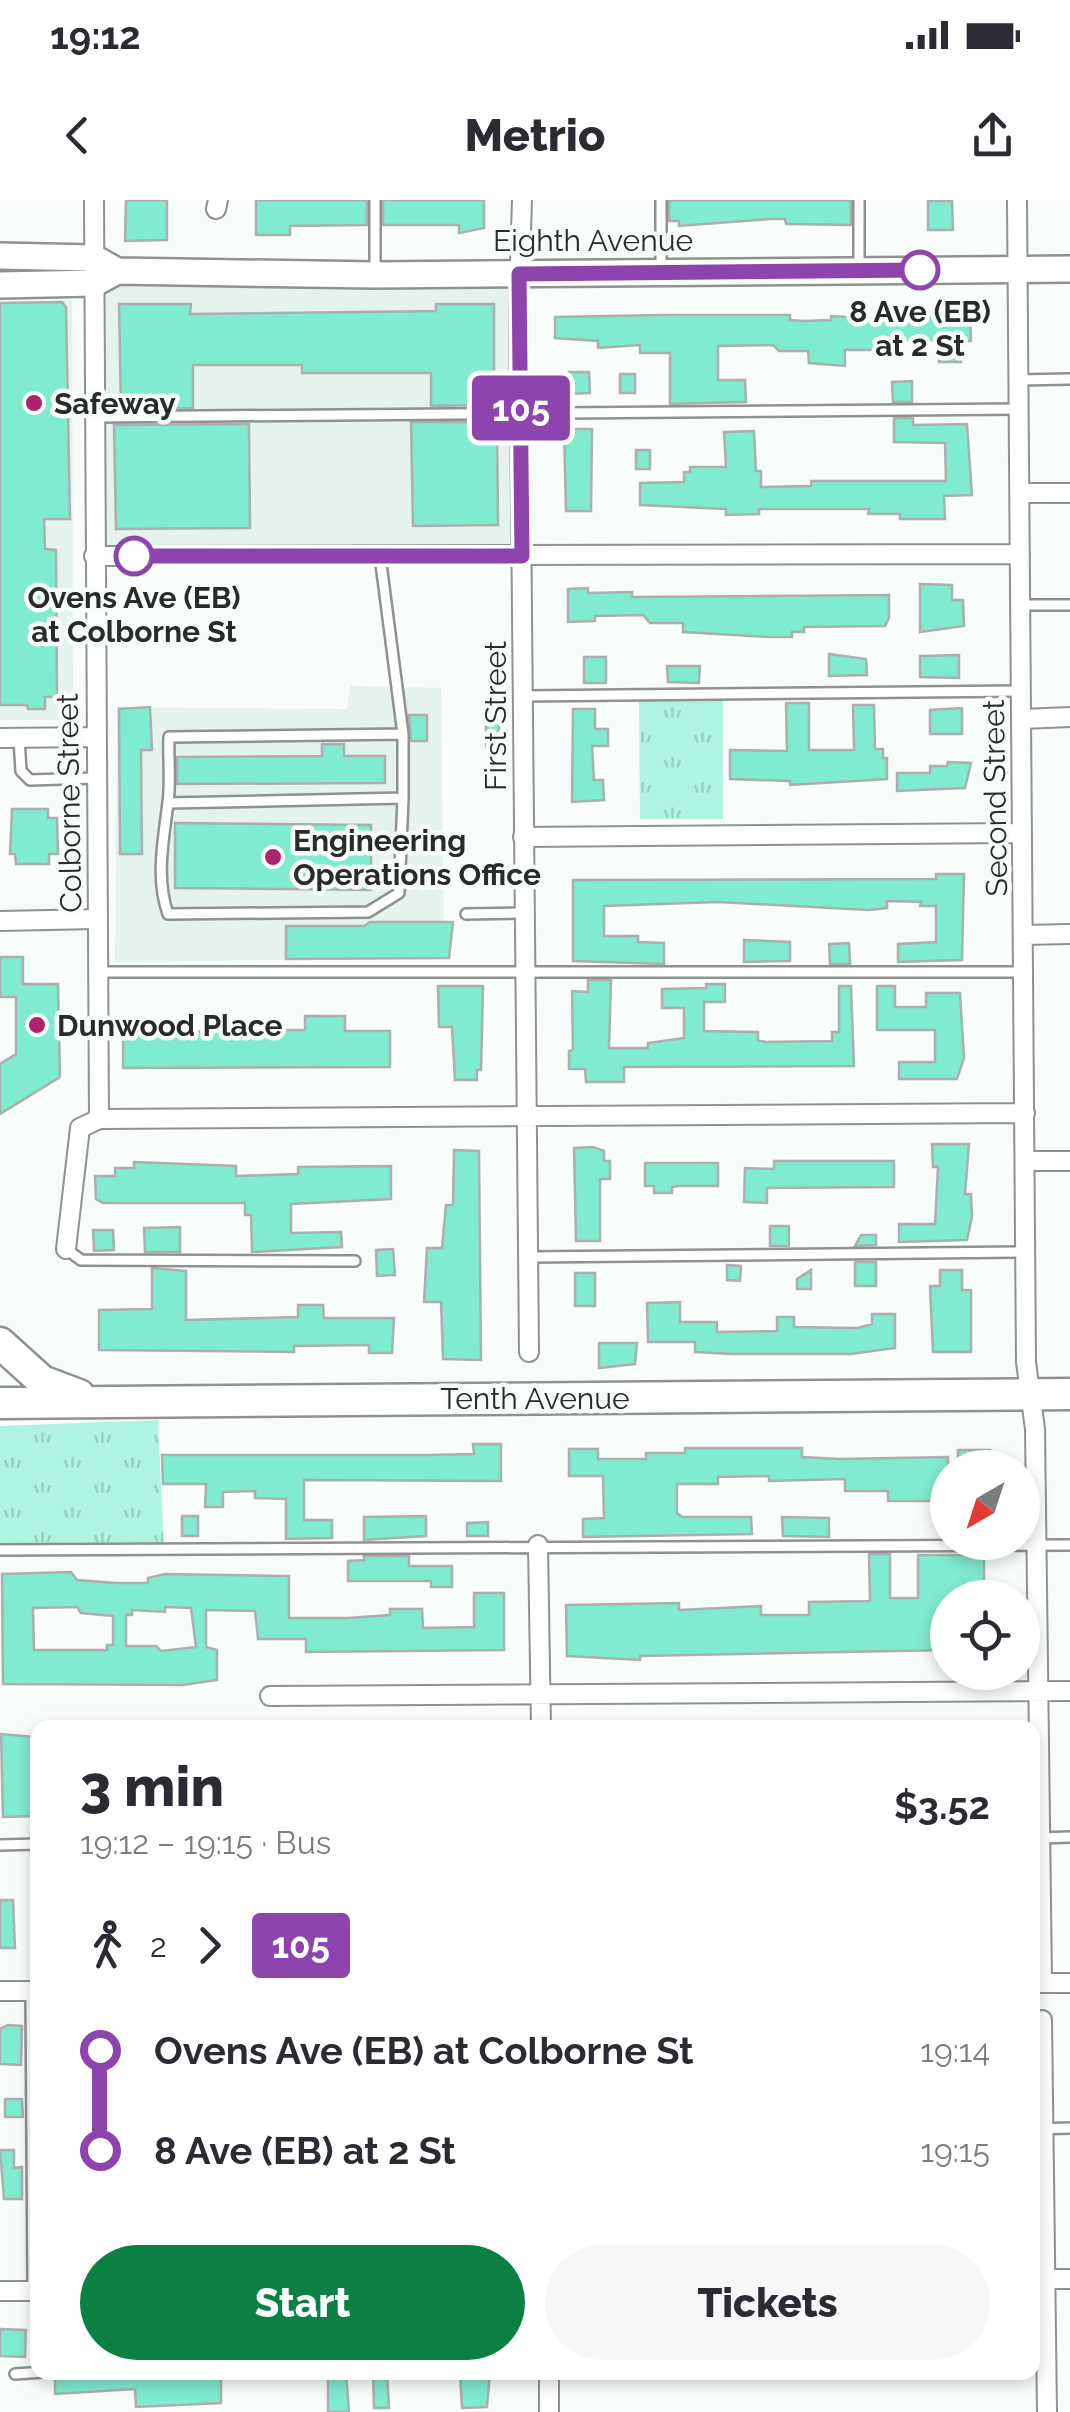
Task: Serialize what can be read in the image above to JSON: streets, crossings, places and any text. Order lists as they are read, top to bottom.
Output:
{
  "streets": {
    "main road": ["Tenth Avenue"],
    "street": [
      "Eighth Avenue",
      "First Street",
      "Second Street",
      "Colborne Street"
    ]
  },
  "crossings": [
    ["Eighth Avenue", "First Street"],
    ["Eighth Avenue", "Second Street"],
    ["Eighth Avenue", "Colborne Street"],
    ["Second Street", "Tenth Avenue"]
  ],
  "places": [
    "8 Ave (EB) at 2 St",
    "Safeway",
    "Ovens Ave (EB) at Colborne St",
    "Engineering Operations Office",
    "Dunwood Place"
  ],
  "lines": ["bus line 105"],
  "north": "bottom left",
  "page": {
    "status": "19:12",
    "header": "Metrio",
    "on_map": "105",
    "heading": ["3 min", "19:12 – 19:15 · Bus", "$3.52"],
    "legs": ["2", "105"],
    "list": [
      {
        "name": "Ovens Ave (EB) at Colborne St",
        "value": "19:14"
      },
      {
        "name": "8 Ave (EB) at 2 St",
        "value": "19:15"
      }
    ],
    "buttons": ["Start", "Tickets"]
  }
}
